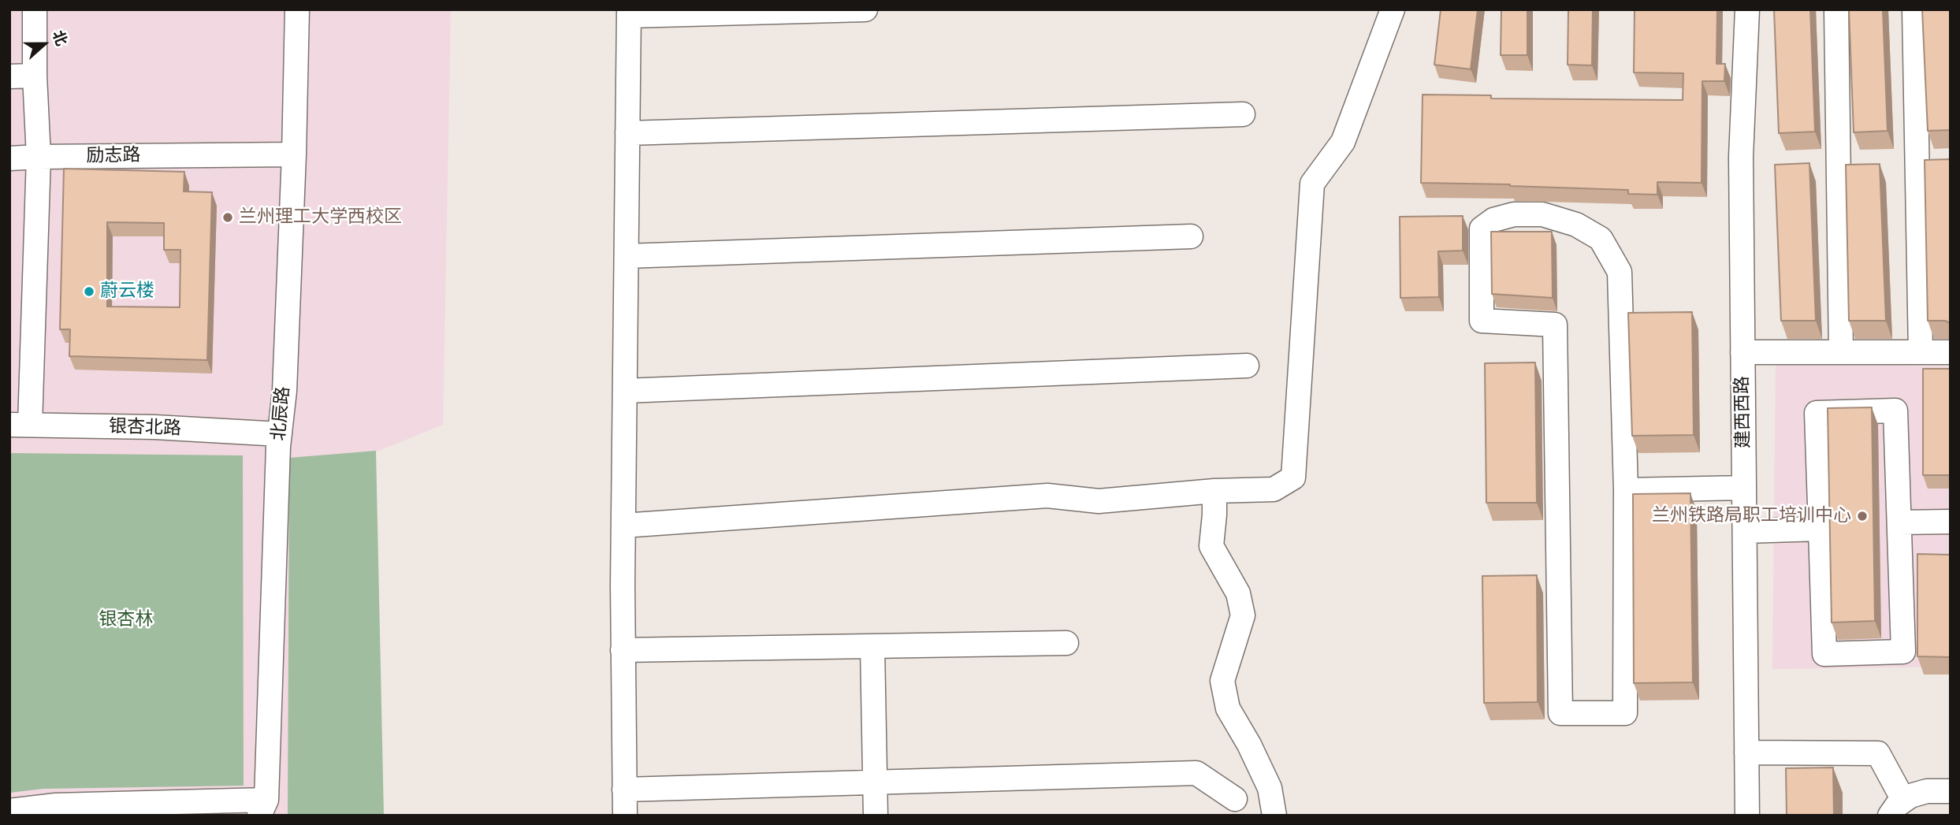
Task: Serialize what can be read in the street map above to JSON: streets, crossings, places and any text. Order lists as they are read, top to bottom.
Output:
{
  "streets": {
    "street": [
      "励志路",
      "建西西路",
      "北辰路",
      "银杏北路"
    ]
  },
  "crossings": [
    ["励志路", "北辰路"],
    ["北辰路", "银杏北路"]
  ],
  "parks": ["银杏林"],
  "places": ["兰州理工大学西校区", "蔚云楼", "兰州铁路局职工培训中心"],
  "north": "right"
}
